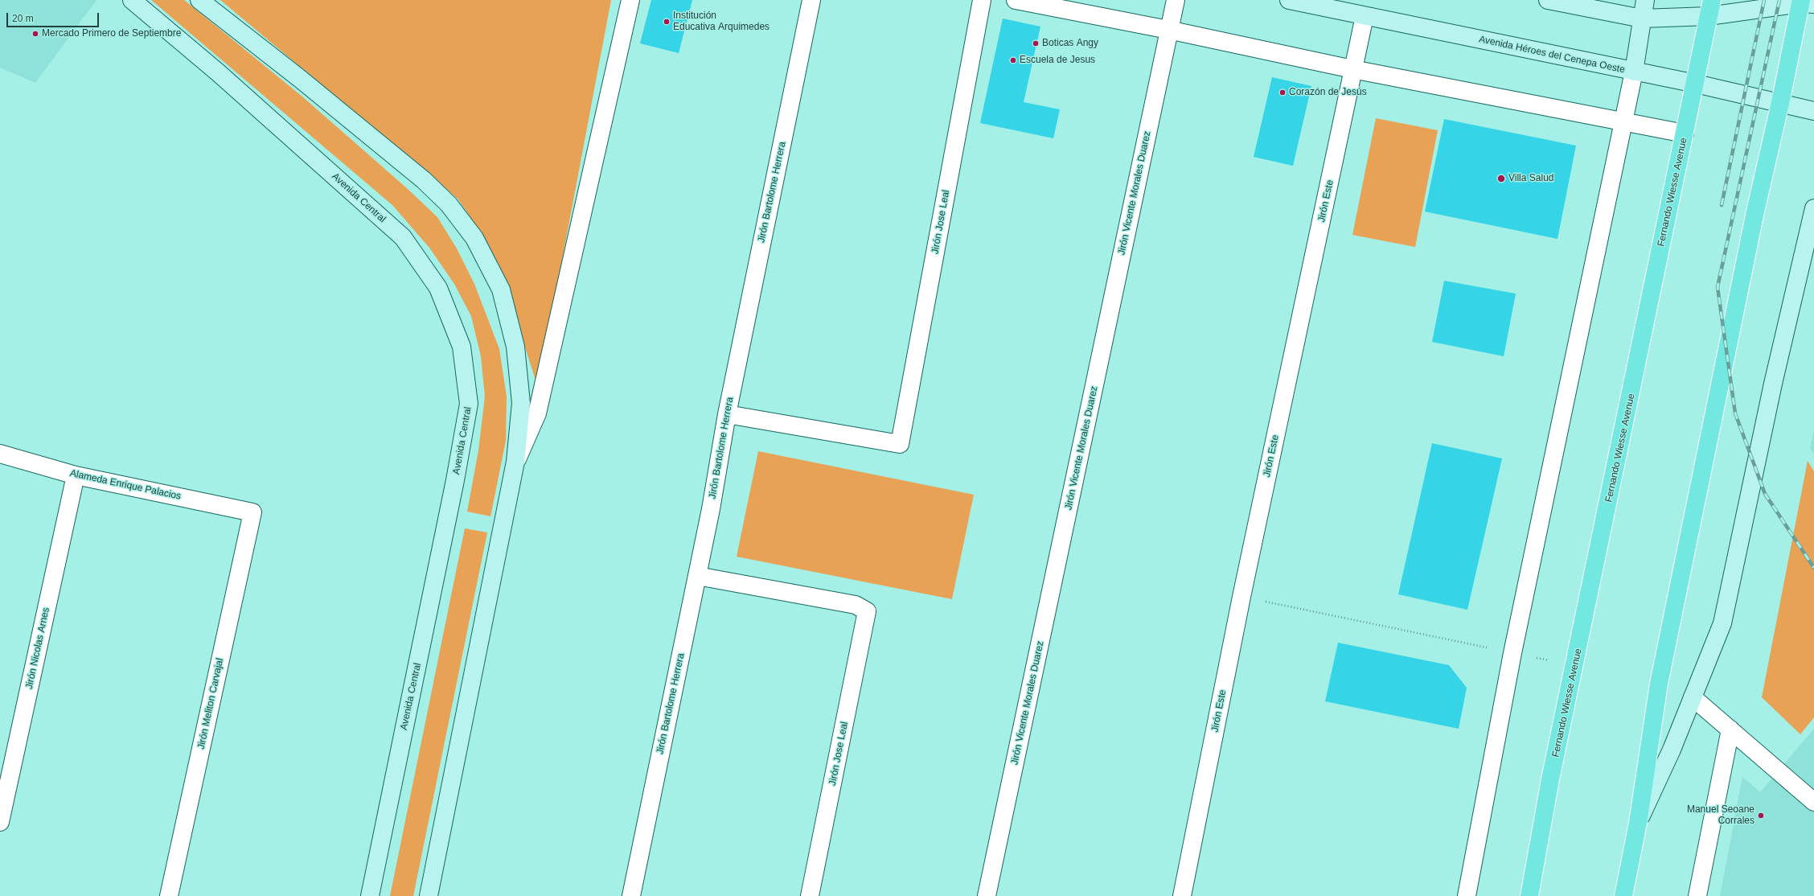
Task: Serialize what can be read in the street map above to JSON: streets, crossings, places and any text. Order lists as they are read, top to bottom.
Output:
{
  "streets": {
    "main road": ["Avenida Héroes del Cenepa Oeste", "Fernando Wiesse Avenue", "Avenida Central"],
    "street": [
      "Jirón Bartolome Herrera",
      "Jirón Vicente Morales Duarez",
      "Jirón Este",
      "Jirón Jose Leal",
      "Alameda Enrique Palacios",
      "Jirón Nicolas Arnes",
      "Jirón Meliton Carvajal"
    ]
  },
  "crossings": [
    ["Avenida Héroes del Cenepa Oeste", "Fernando Wiesse Avenue"],
    ["Avenida Héroes del Cenepa Oeste", "Jirón Este"],
    ["Jirón Bartolome Herrera", "Jirón Jose Leal"],
    ["Alameda Enrique Palacios", "Jirón Nicolas Arnes"],
    ["Alameda Enrique Palacios", "Jirón Meliton Carvajal"]
  ],
  "places": [
    "Institución Educativa Arquimedes",
    "Mercado Primero de Septiembre",
    "Boticas Angy",
    "Escuela de Jesus",
    "Corazón de Jesús",
    "Villa Salud",
    "Manuel Seoane Corrales"
  ],
  "scale_bar": "20 m"
}
